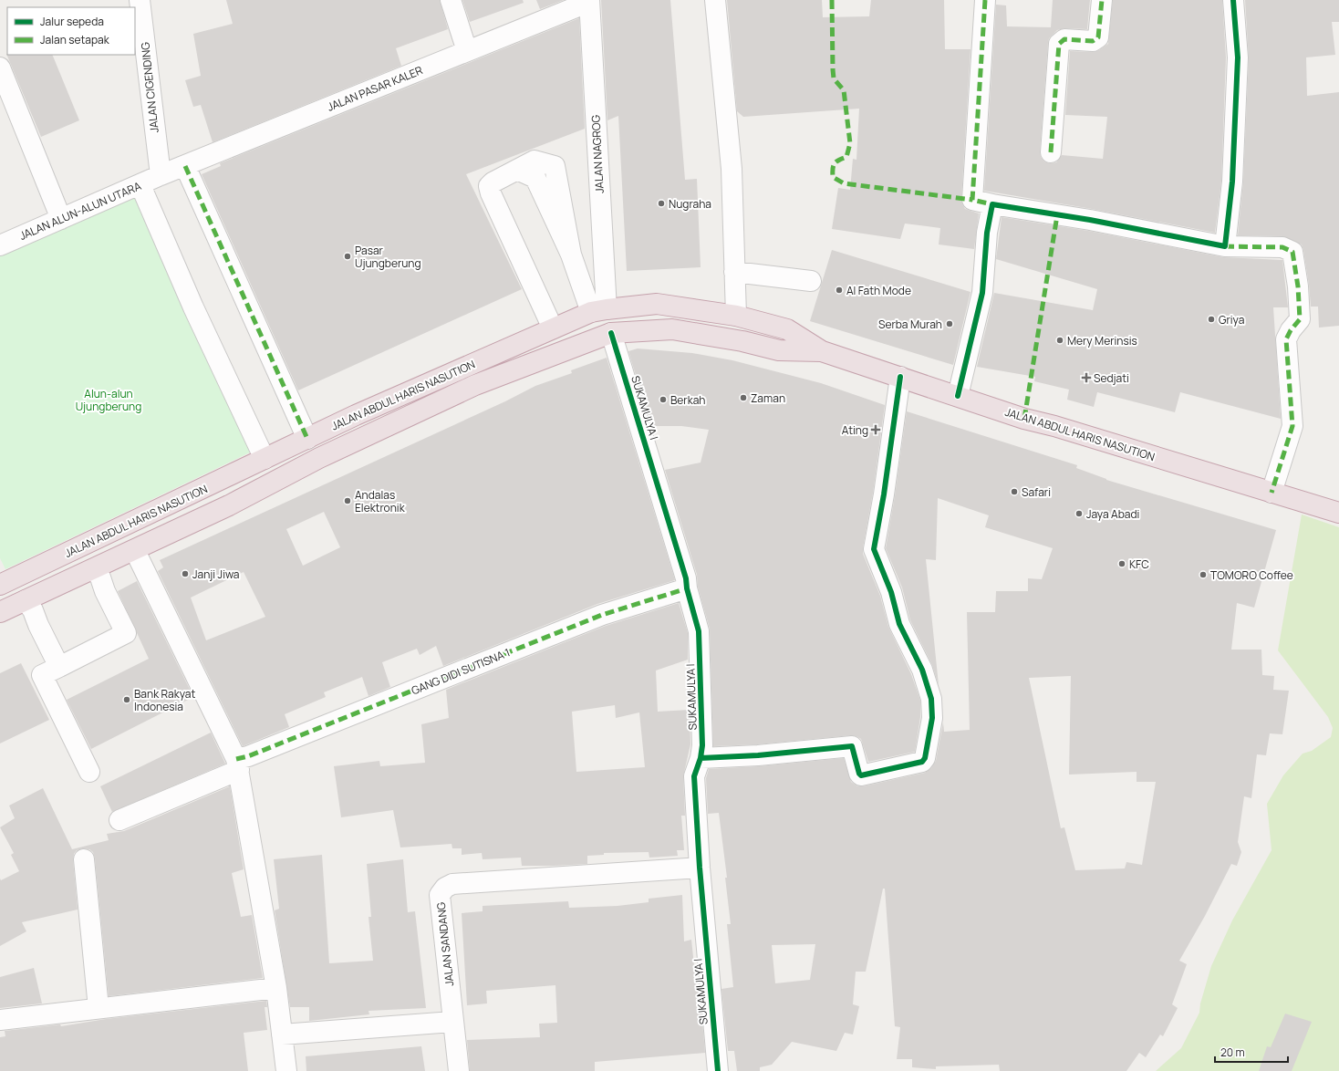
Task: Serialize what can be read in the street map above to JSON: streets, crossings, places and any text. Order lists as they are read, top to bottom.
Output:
{
  "streets": {
    "highway": ["JALAN ABDUL HARIS NASUTION"],
    "street": [
      "JALAN CIGENDING",
      "JALAN PASAR KALER",
      "JALAN NAGROG",
      "JALAN ALUN-ALUN UTARA",
      "SUKAMULYA I",
      "GANG DIDI SUTISNA 1",
      "JALAN SANDANG"
    ]
  },
  "crossings": [
    ["JALAN CIGENDING", "JALAN PASAR KALER"],
    ["JALAN CIGENDING", "JALAN ALUN-ALUN UTARA"],
    ["JALAN PASAR KALER", "JALAN NAGROG"],
    ["JALAN PASAR KALER", "JALAN ALUN-ALUN UTARA"],
    ["JALAN NAGROG", "JALAN ABDUL HARIS NASUTION"],
    ["JALAN ABDUL HARIS NASUTION", "SUKAMULYA I"],
    ["SUKAMULYA I", "GANG DIDI SUTISNA 1"],
    ["SUKAMULYA I", "JALAN SANDANG"]
  ],
  "parks": ["Alun-alun Ujungberung"],
  "places": {
    "other": [
      "Nugraha",
      "Pasar Ujungberung",
      "Al Fath Mode",
      "Griya",
      "Serba Murah",
      "Mery Merinsis",
      "Zaman",
      "Berkah",
      "Safari",
      "Andalas Elektronik",
      "Jaya Abadi",
      "KFC",
      "Janji Jiwa",
      "TOMORO Coffee",
      "Bank Rakyat Indonesia"
    ],
    "health": ["Sedjati", "Ating"]
  },
  "legend": ["Jalur sepeda", "Jalan setapak"],
  "scale_bar": "20 m"
}
